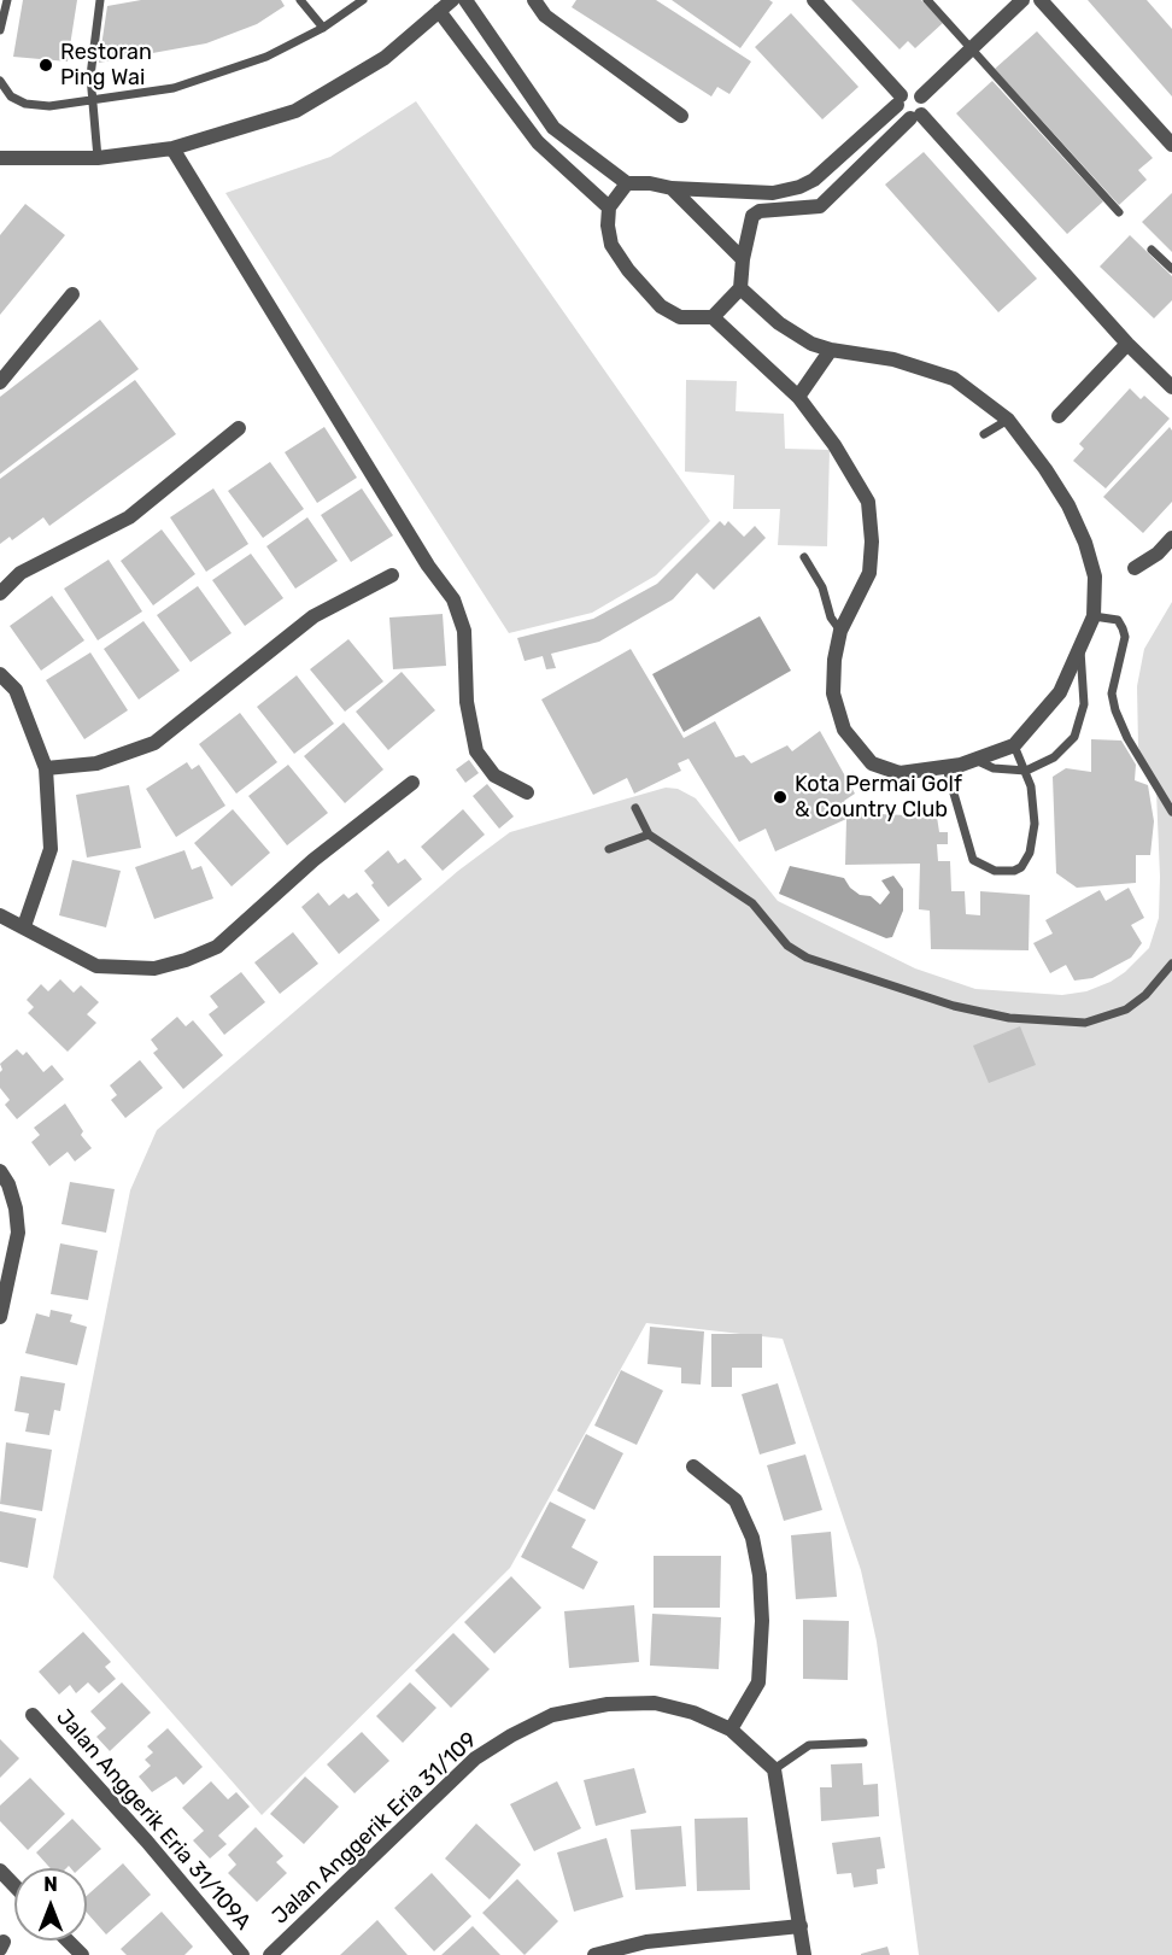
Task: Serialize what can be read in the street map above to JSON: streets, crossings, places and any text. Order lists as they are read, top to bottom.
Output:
{
  "streets": {
    "street": ["Jalan Anggerik Eria 31/109A", "Jalan Anggerik Eria 31/109"]
  },
  "places": ["Restoran Ping Wai", "Kota Permai Golf & Country Club"],
  "north": "top"
}
